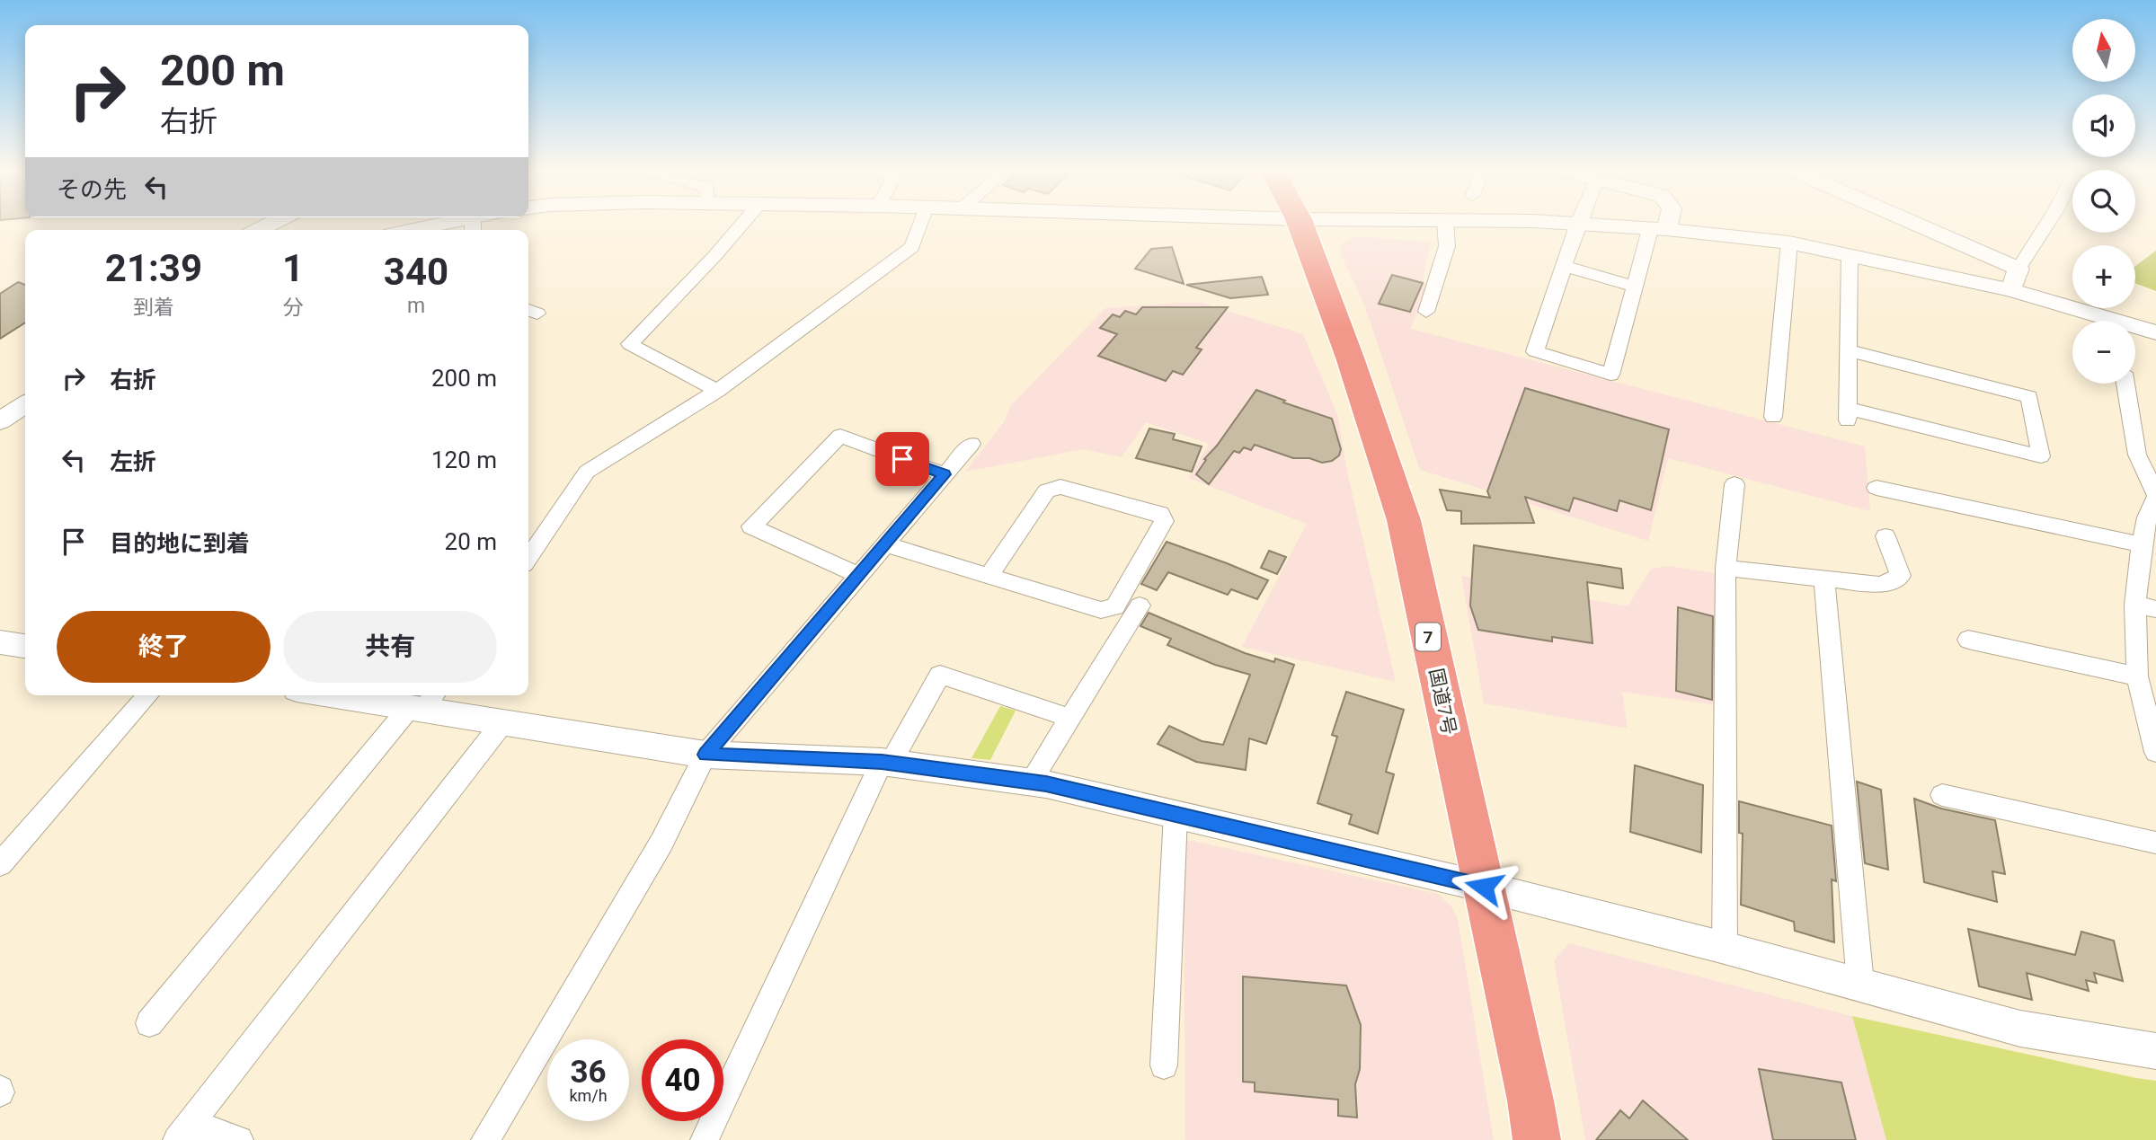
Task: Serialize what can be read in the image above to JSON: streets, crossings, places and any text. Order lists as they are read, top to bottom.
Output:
{
  "streets": {
    "highway": ["7", "国道7号"]
  },
  "north": "top",
  "page": {
    "map_buttons": ["+", "−"],
    "turn": ["200 m", "右折"],
    "then": "その先",
    "eta": [
      "21:39",
      "到着",
      "1",
      "分",
      "340",
      "m"
    ],
    "list": [
      {
        "name": "右折",
        "value": "200 m"
      },
      {
        "name": "左折",
        "value": "120 m"
      },
      {
        "name": "目的地に到着",
        "value": "20 m"
      }
    ],
    "buttons": ["終了", "共有"],
    "speed": "36 km/h",
    "limit": "40"
  }
}
